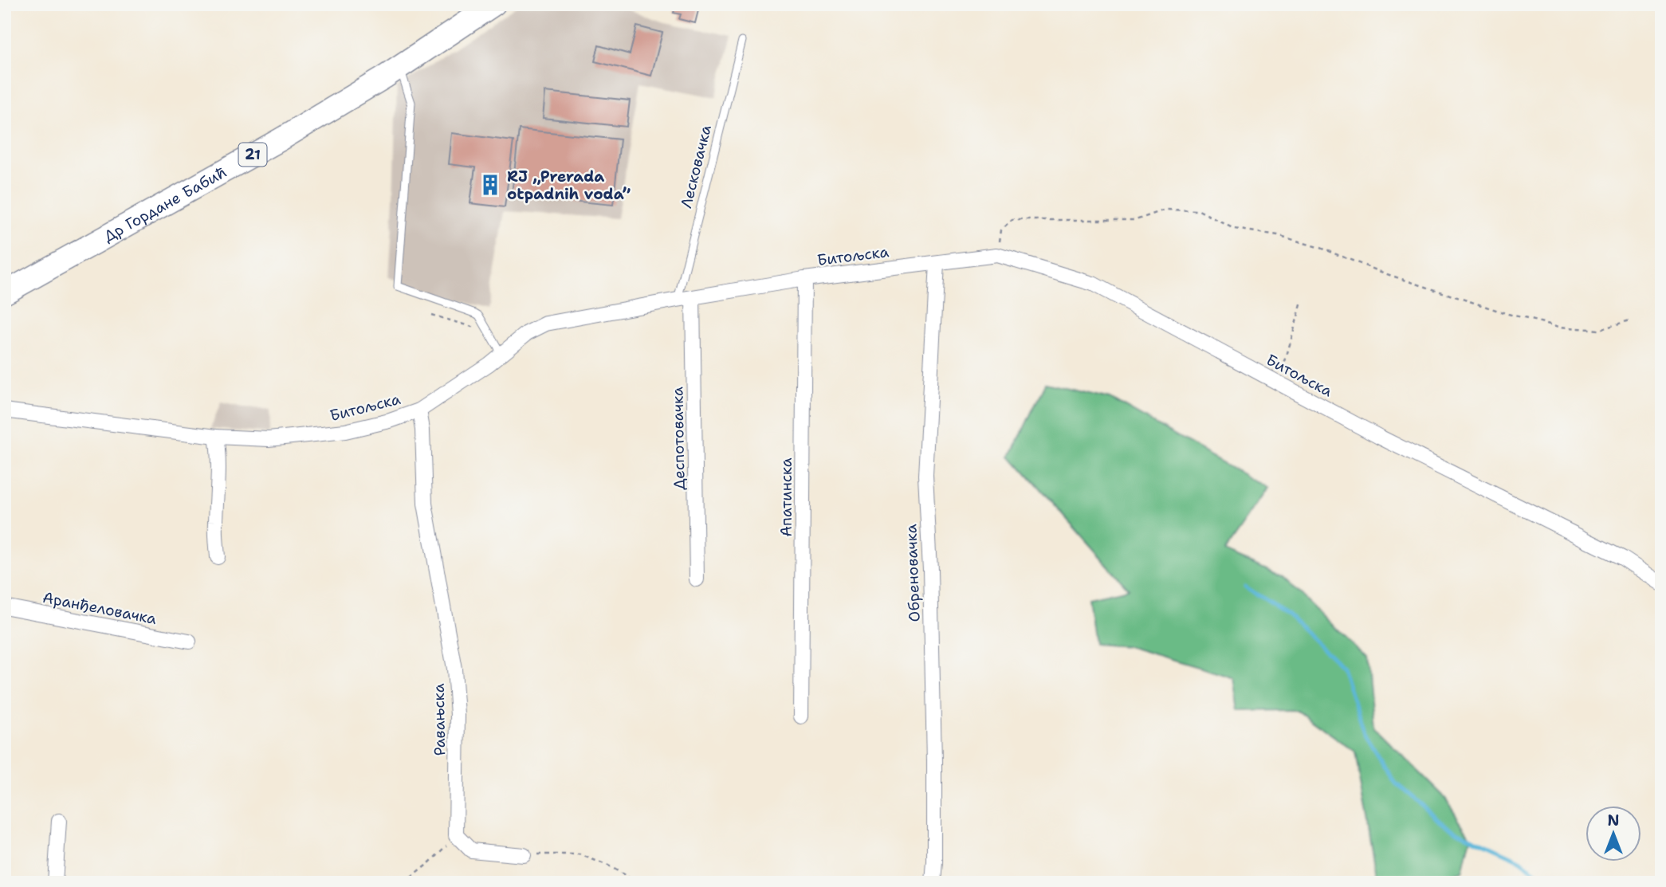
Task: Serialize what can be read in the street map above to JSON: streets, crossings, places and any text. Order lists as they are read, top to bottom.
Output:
{
  "streets": {
    "main road": ["21", "Др Гордане Бабић"],
    "street": [
      "Битољска",
      "Деспотовачка",
      "Апатинска",
      "Обреновачка",
      "Аранђеловачка",
      "Равањска"
    ],
    "lane": ["Лесковачка"]
  },
  "crossings": [
    ["Лесковачка", "Битољска"],
    ["Битољска", "Деспотовачка"],
    ["Битољска", "Апатинска"],
    ["Битољска", "Обреновачка"],
    ["Битољска", "Равањска"]
  ],
  "places": {
    "building": ["RJ „Prerada otpadnih voda”"]
  },
  "north": "top"
}
